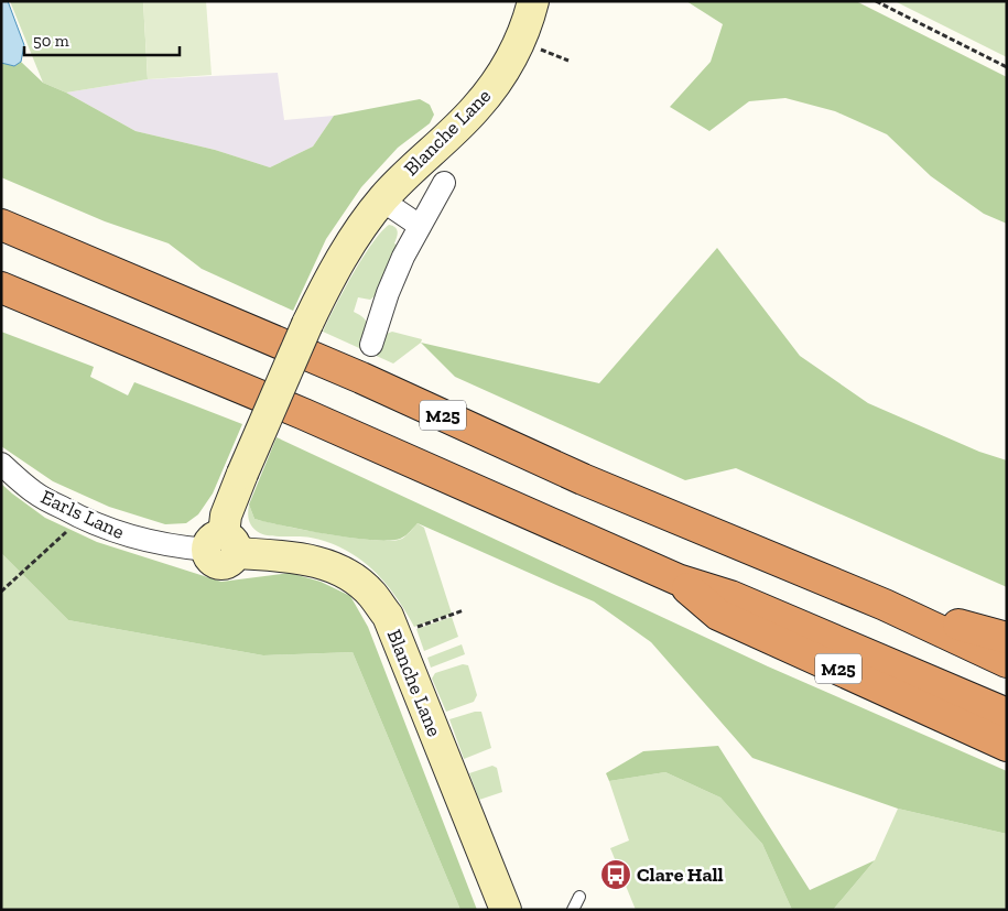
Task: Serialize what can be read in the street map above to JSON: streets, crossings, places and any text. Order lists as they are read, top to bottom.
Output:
{
  "streets": {
    "highway": ["M25"],
    "street": ["Blanche Lane", "Earls Lane"]
  },
  "crossings": [
    ["Blanche Lane", "Earls Lane"]
  ],
  "places": {
    "bus stop": ["Clare Hall"]
  },
  "scale_bar": "50 m"
}
